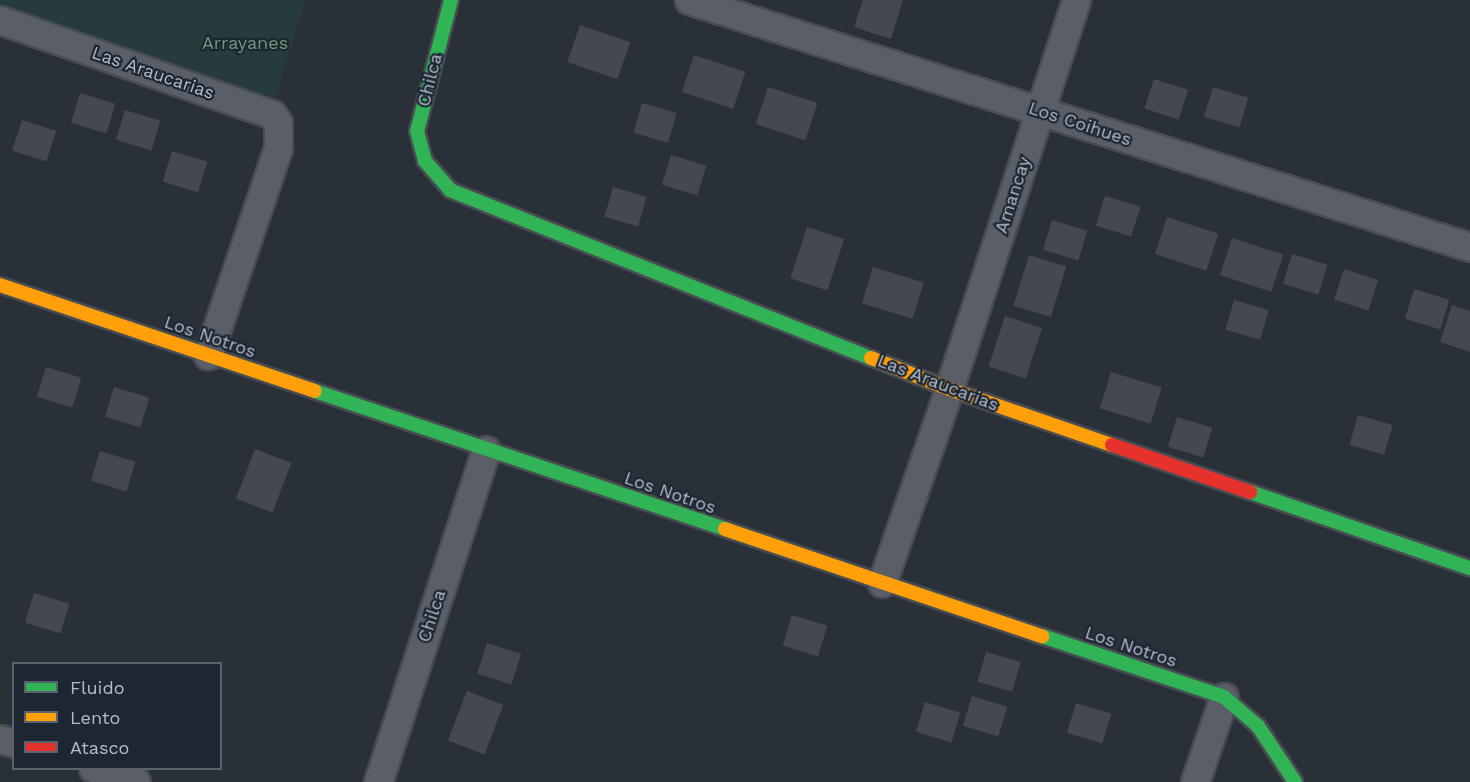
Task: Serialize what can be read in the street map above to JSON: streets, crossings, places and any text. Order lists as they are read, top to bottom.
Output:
{
  "streets": {
    "street": [
      "Las Araucarias",
      "Chilca",
      "Los Coihues",
      "Amancay",
      "Los Notros"
    ]
  },
  "crossings": [
    ["Las Araucarias", "Chilca"],
    ["Las Araucarias", "Amancay"],
    ["Las Araucarias", "Los Notros"],
    ["Chilca", "Los Notros"],
    ["Los Coihues", "Amancay"],
    ["Amancay", "Los Notros"]
  ],
  "parks": ["Arrayanes"],
  "legend": ["Fluido", "Lento", "Atasco"]
}
